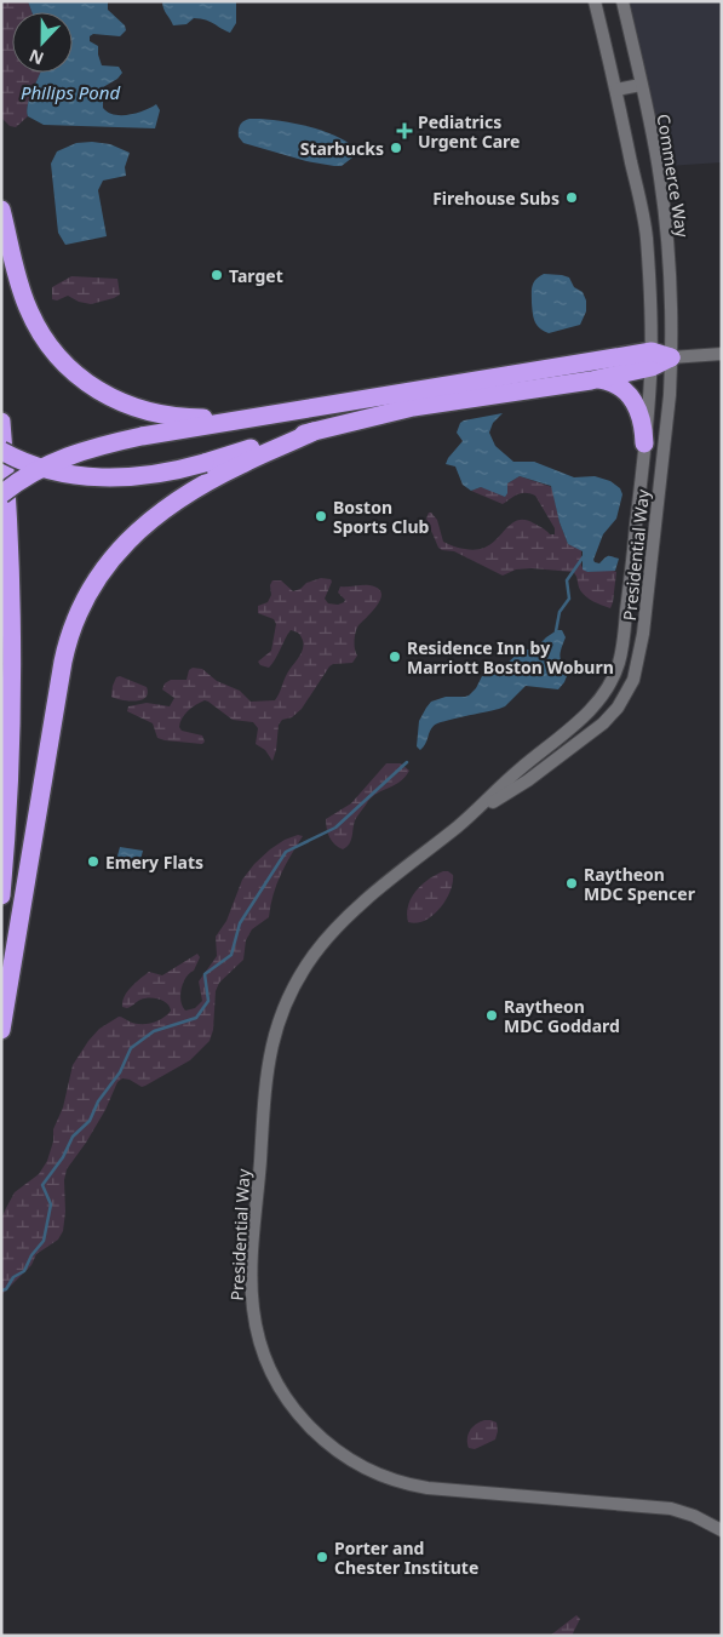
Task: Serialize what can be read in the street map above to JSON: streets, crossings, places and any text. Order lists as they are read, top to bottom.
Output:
{
  "streets": {
    "street": ["Commerce Way", "Presidential Way"]
  },
  "crossings": [
    ["Commerce Way", "Presidential Way"]
  ],
  "water": ["Philips Pond"],
  "places": {
    "health": ["Pediatrics Urgent Care"],
    "other": [
      "Starbucks",
      "Firehouse Subs",
      "Target",
      "Boston Sports Club",
      "Residence Inn by Marriott Boston Woburn",
      "Emery Flats",
      "Raytheon MDC Spencer",
      "Raytheon MDC Goddard",
      "Porter and Chester Institute"
    ]
  },
  "north": "bottom"
}
